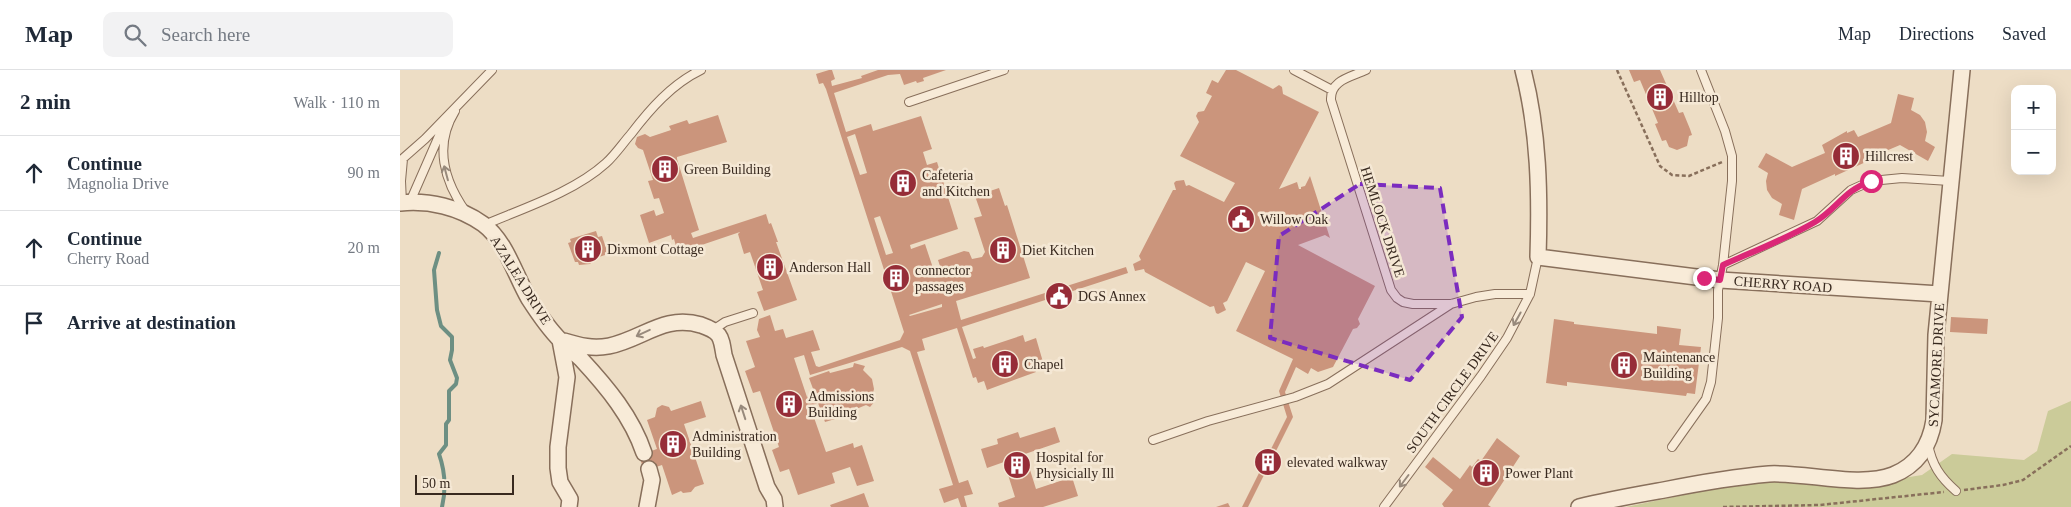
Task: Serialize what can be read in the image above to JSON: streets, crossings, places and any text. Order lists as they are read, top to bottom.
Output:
{
  "streets": {
    "street": ["AZALEA DRIVE", "CHERRY ROAD", "SYCAMORE DRIVE"],
    "lane": ["HEMLOCK DRIVE", "SOUTH CIRCLE DRIVE"]
  },
  "crossings": [
    ["HEMLOCK DRIVE", "SOUTH CIRCLE DRIVE"],
    ["CHERRY ROAD", "SYCAMORE DRIVE"],
    ["CHERRY ROAD", "SOUTH CIRCLE DRIVE"]
  ],
  "one_way": ["SOUTH CIRCLE DRIVE"],
  "places": {
    "building": [
      "Hilltop",
      "Hillcrest",
      "Green Building",
      "Cafeteria and Kitchen",
      "Dixmont Cottage",
      "Diet Kitchen",
      "Anderson Hall",
      "connector passages",
      "Chapel",
      "Maintenance Building",
      "Admissions Building",
      "Administration Building",
      "elevated walkway",
      "Hospital for Physicially Ill",
      "Power Plant"
    ],
    "public building": ["Willow Oak", "DGS Annex"]
  },
  "scale_bar": "50 m",
  "page": {
    "header": "Map",
    "search": "Search here",
    "nav": ["Map", "Directions", "Saved"],
    "heading": ["2 min", "Walk · 110 m"],
    "map_buttons": ["+", "−"],
    "list": [
      ["Continue", "Magnolia Drive", "90 m"],
      ["Continue", "Cherry Road", "20 m"],
      "Arrive at destination"
    ],
    "scale": "50 m"
  }
}
